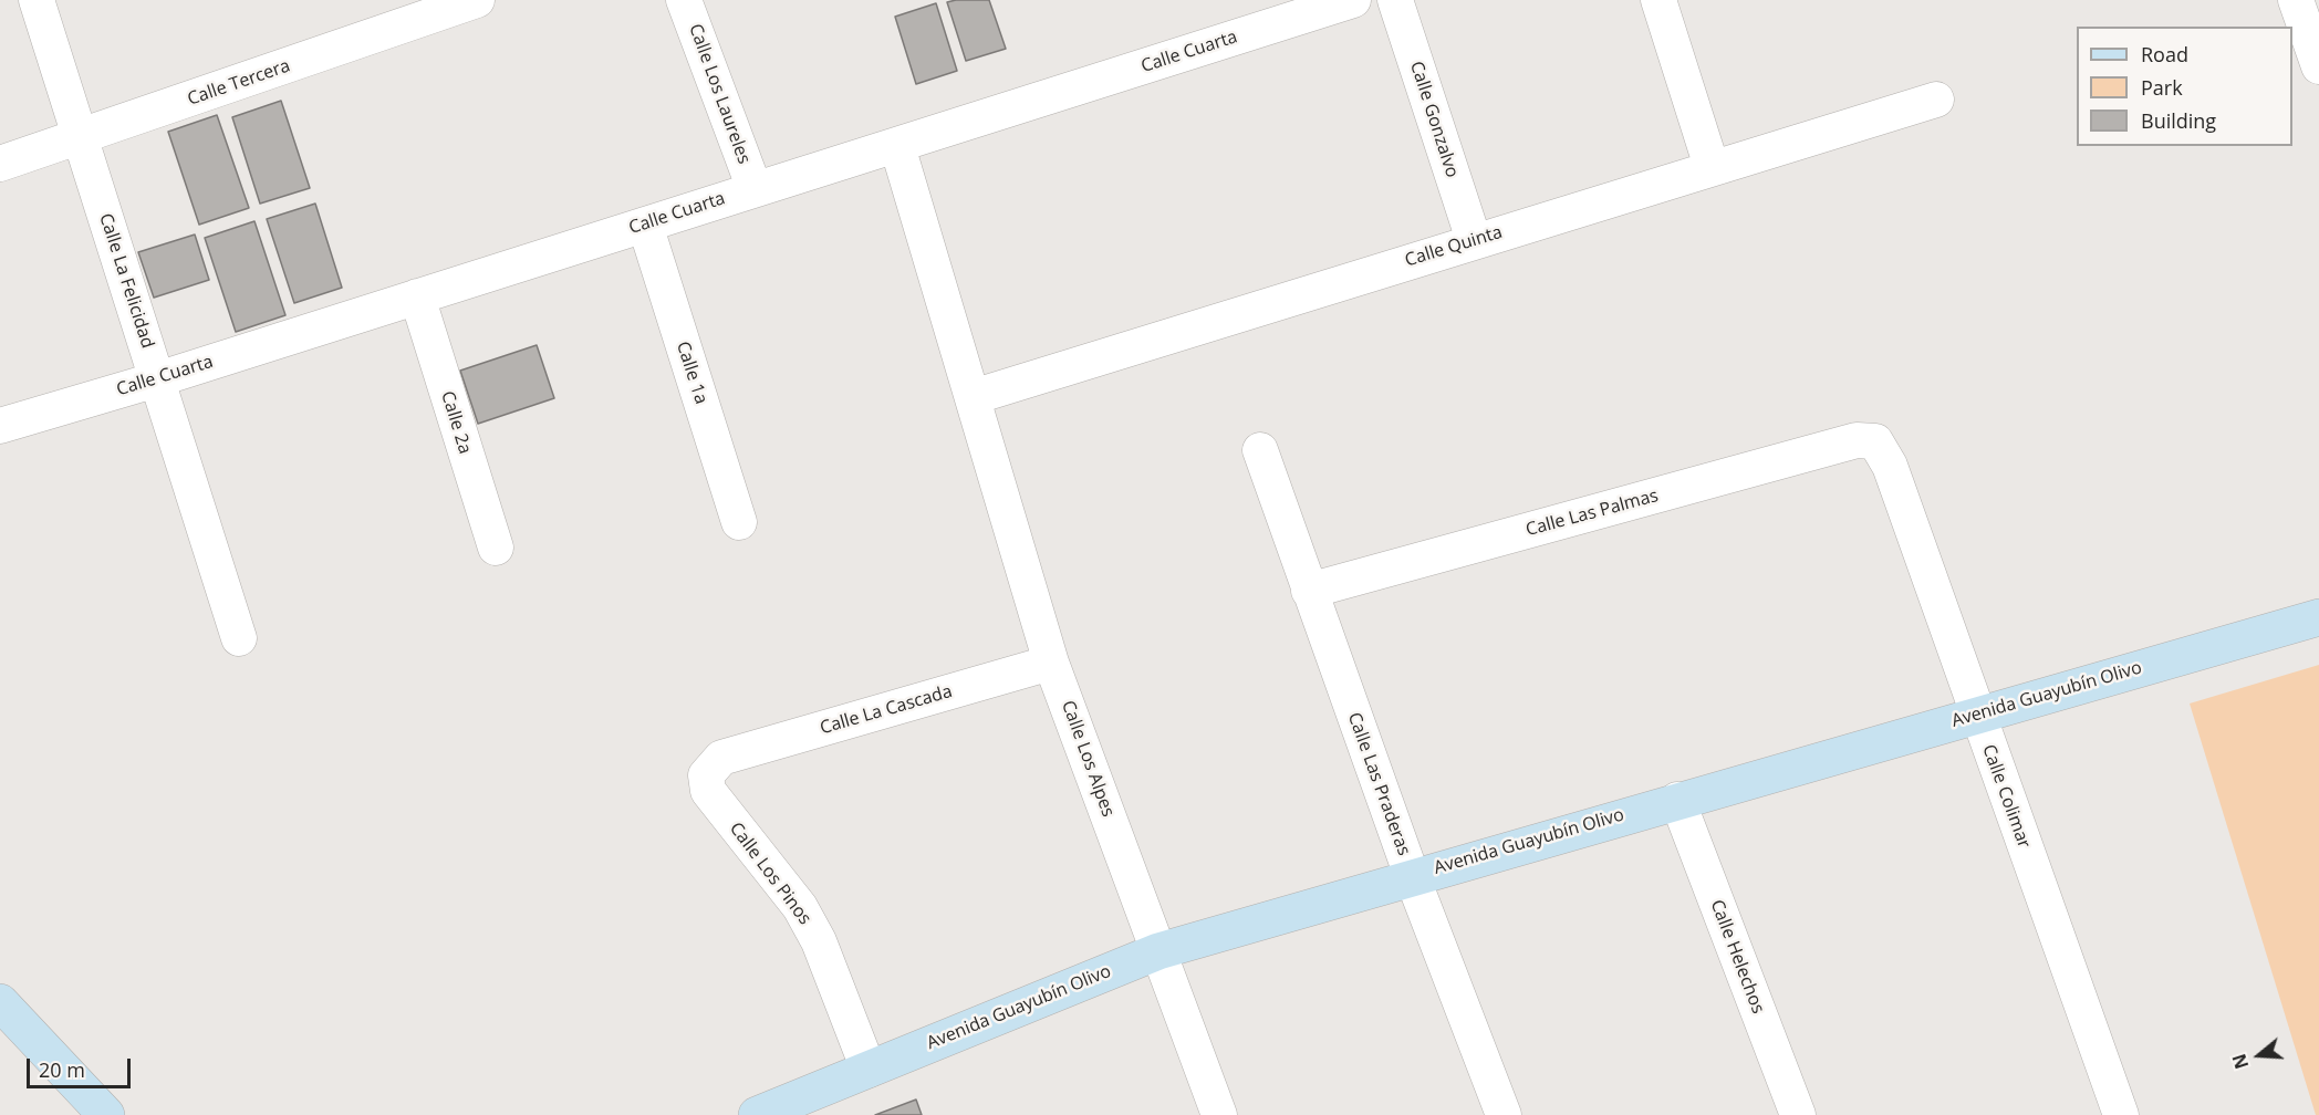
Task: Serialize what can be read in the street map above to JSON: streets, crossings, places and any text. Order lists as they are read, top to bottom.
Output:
{
  "streets": {
    "main road": ["Avenida Guayubín Olivo"],
    "street": [
      "Calle Cuarta",
      "Calle Tercera",
      "Calle Los Laureles",
      "Calle Gonzalvo",
      "Calle Quinta",
      "Calle La Felicidad",
      "Calle 1a",
      "Calle 2a",
      "Calle Las Palmas",
      "Calle La Cascada",
      "Calle Los Alpes",
      "Calle Las Praderas",
      "Calle Colimar",
      "Calle Los Pinos",
      "Calle Helechos"
    ]
  },
  "crossings": [
    ["Calle Cuarta", "Calle Los Laureles"],
    ["Calle Cuarta", "Calle La Felicidad"],
    ["Calle Cuarta", "Calle 1a"],
    ["Calle Cuarta", "Calle 2a"],
    ["Calle Cuarta", "Calle Los Alpes"],
    ["Calle Tercera", "Calle La Felicidad"],
    ["Calle Gonzalvo", "Calle Quinta"],
    ["Calle Quinta", "Calle Los Alpes"],
    ["Calle Las Palmas", "Calle Las Praderas"],
    ["Calle Las Palmas", "Calle Colimar"],
    ["Avenida Guayubín Olivo", "Calle Los Alpes"],
    ["Avenida Guayubín Olivo", "Calle Las Praderas"],
    ["Avenida Guayubín Olivo", "Calle Colimar"],
    ["Avenida Guayubín Olivo", "Calle Los Pinos"],
    ["Avenida Guayubín Olivo", "Calle Helechos"],
    ["Calle La Cascada", "Calle Los Alpes"],
    ["Calle La Cascada", "Calle Los Pinos"]
  ],
  "legend": ["Road", "Park", "Building"],
  "scale_bar": "20 m",
  "north": "left"
}
